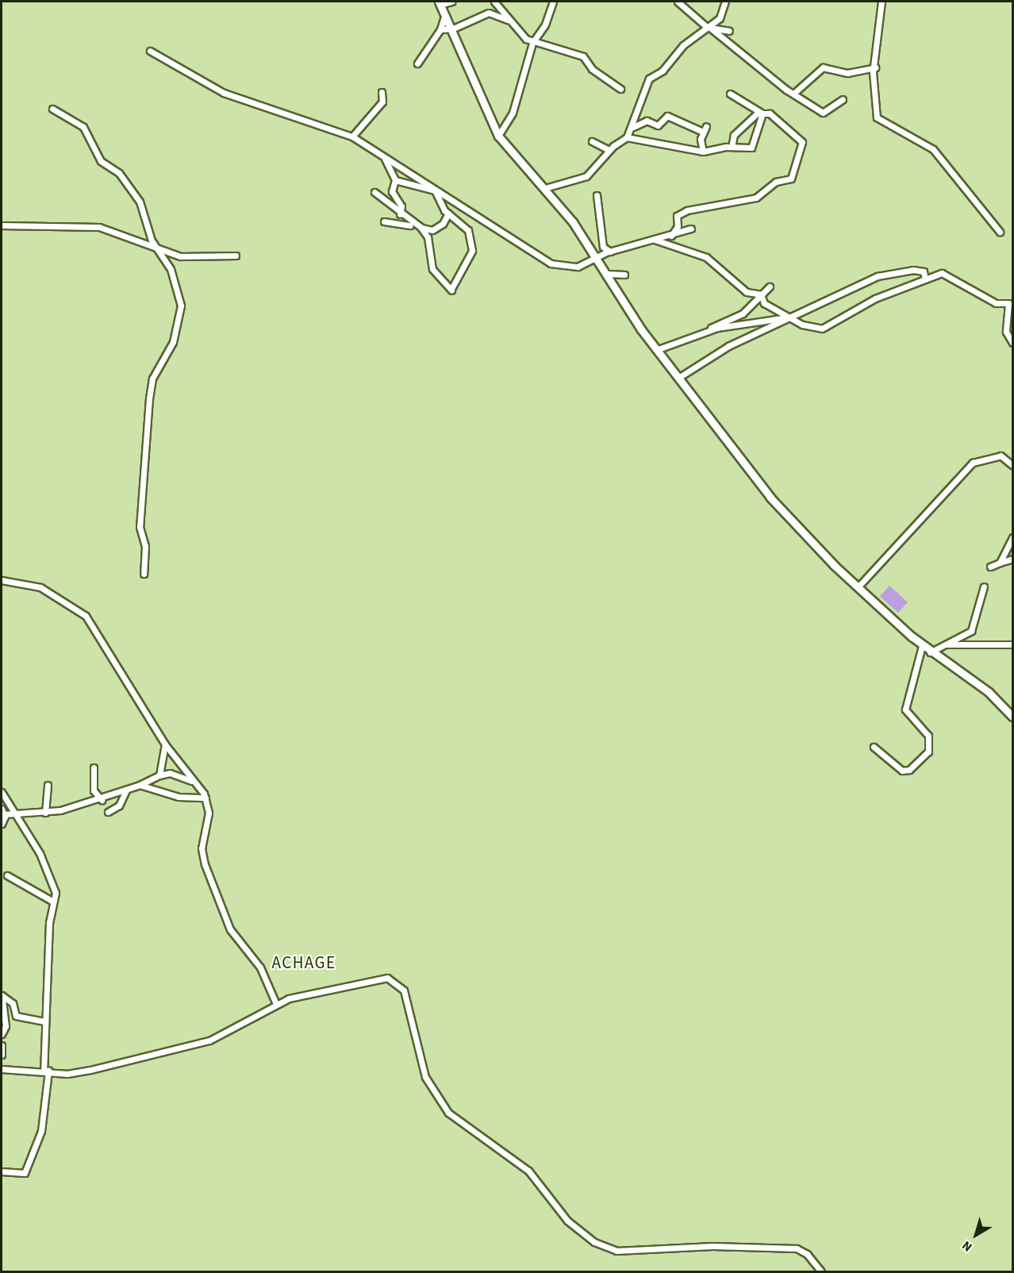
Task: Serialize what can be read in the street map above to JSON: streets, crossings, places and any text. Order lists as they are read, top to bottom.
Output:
{
  "districts": ["ACHAGE"],
  "north": "bottom left"
}
